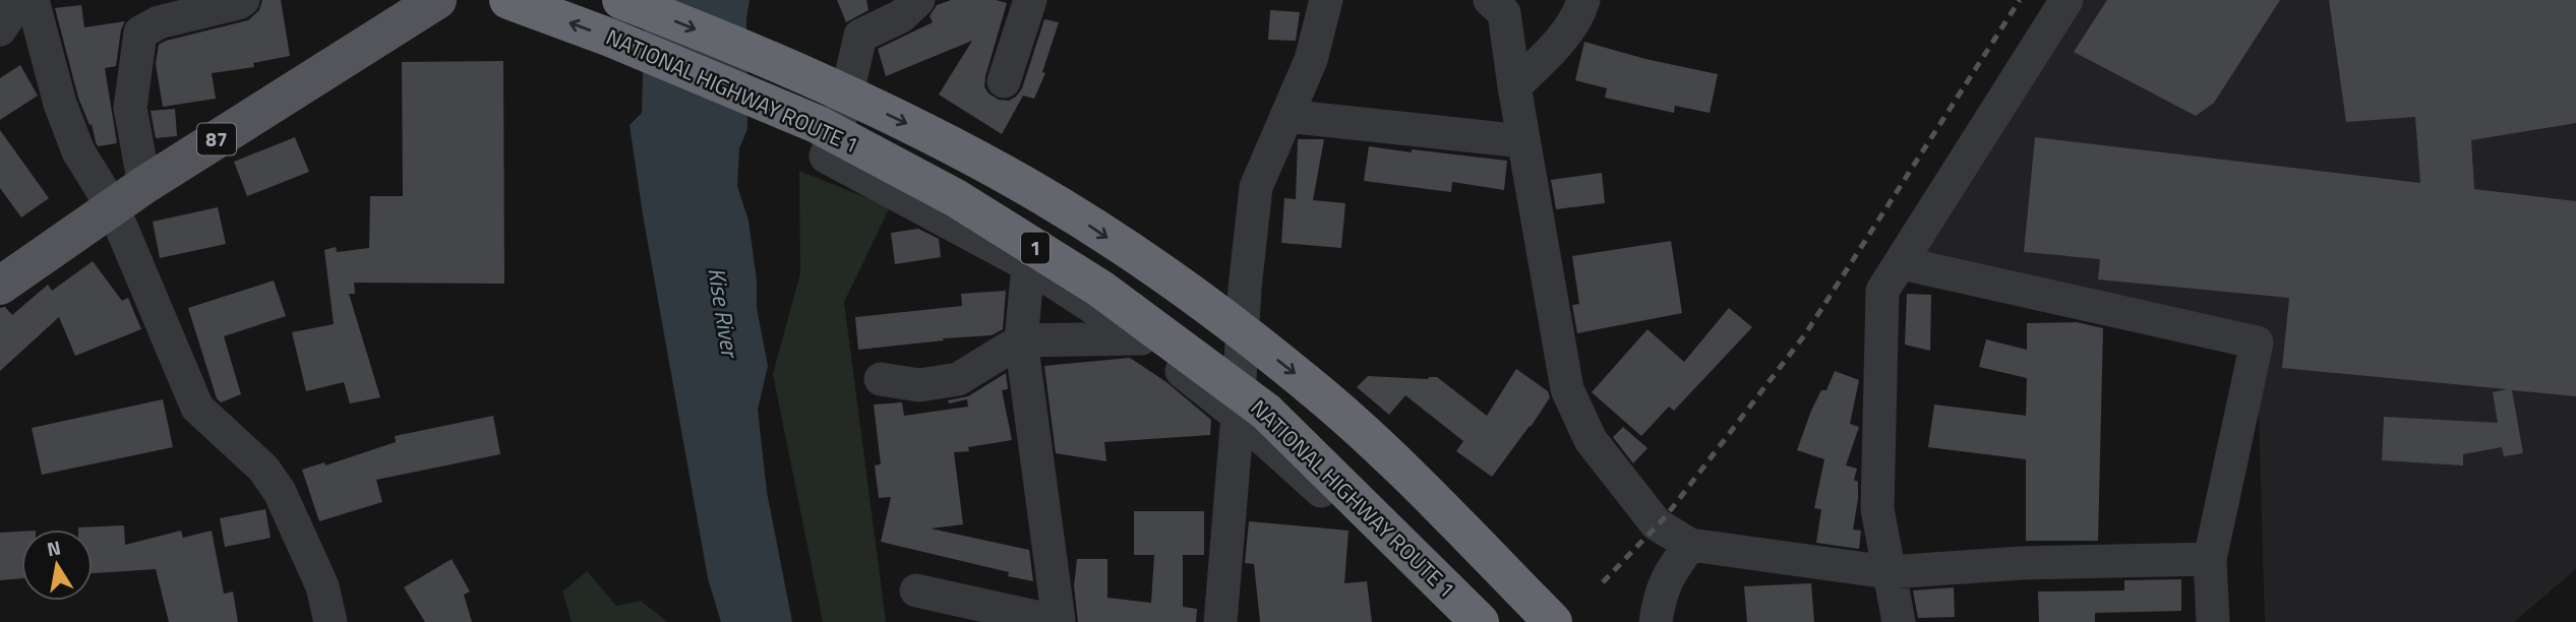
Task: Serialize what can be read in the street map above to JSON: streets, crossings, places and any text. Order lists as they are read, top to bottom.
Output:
{
  "streets": {
    "highway": ["NATIONAL HIGHWAY ROUTE 1", "1"],
    "main road": ["87"]
  },
  "water": ["Kise River"],
  "north": "top"
}
